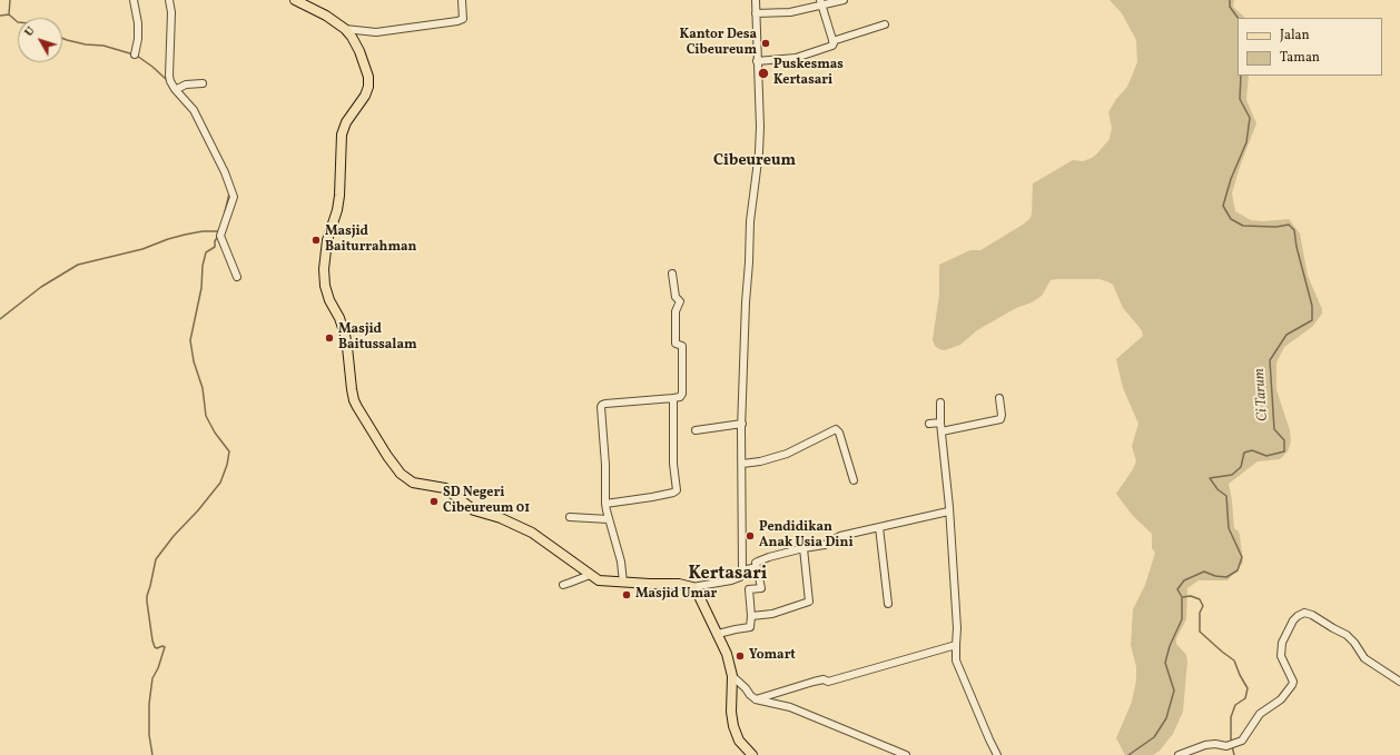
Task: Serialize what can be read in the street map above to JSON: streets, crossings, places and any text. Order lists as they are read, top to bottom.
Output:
{
  "districts": ["Cibeureum", "Kertasari"],
  "water": ["Ci Tarum"],
  "places": [
    "Kantor Desa Cibeureum",
    "Puskesmas Kertasari",
    "Masjid Baiturrahman",
    "Masjid Baitussalam",
    "SD Negeri Cibeureum 01",
    "Pendidikan Anak Usia Dini",
    "Masjid Umar",
    "Yomart"
  ],
  "legend": ["Jalan", "Taman"],
  "north": "top left"
}
